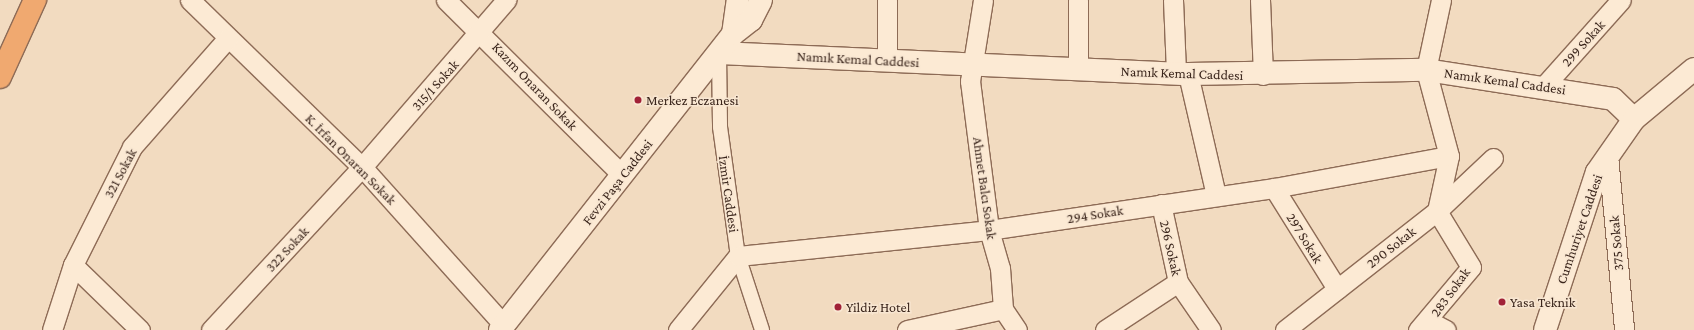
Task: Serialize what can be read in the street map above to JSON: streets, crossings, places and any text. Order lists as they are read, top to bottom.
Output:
{
  "streets": {
    "street": [
      "299 Sokak",
      "Namık Kemal Caddesi",
      "315/1 Sokak",
      "Kazım Onaran Sokak",
      "K. İrfan Onaran Sokak",
      "321 Sokak",
      "Fevzi Paşa Caddesi",
      "Ahmet Balcı Sokak",
      "İzmir Caddesi",
      "294 Sokak",
      "Cumhuriyet Caddesi",
      "297 Sokak",
      "375 Sokak",
      "290 Sokak",
      "296 Sokak",
      "322 Sokak",
      "283 Sokak"
    ]
  },
  "crossings": [
    ["299 Sokak", "Namık Kemal Caddesi"],
    ["Namık Kemal Caddesi", "Fevzi Paşa Caddesi"],
    ["Namık Kemal Caddesi", "Ahmet Balcı Sokak"],
    ["Namık Kemal Caddesi", "İzmir Caddesi"],
    ["Namık Kemal Caddesi", "Cumhuriyet Caddesi"],
    ["315/1 Sokak", "Kazım Onaran Sokak"],
    ["315/1 Sokak", "K. İrfan Onaran Sokak"],
    ["315/1 Sokak", "322 Sokak"],
    ["Kazım Onaran Sokak", "Fevzi Paşa Caddesi"],
    ["K. İrfan Onaran Sokak", "321 Sokak"],
    ["K. İrfan Onaran Sokak", "Fevzi Paşa Caddesi"],
    ["K. İrfan Onaran Sokak", "322 Sokak"],
    ["Fevzi Paşa Caddesi", "İzmir Caddesi"],
    ["Ahmet Balcı Sokak", "294 Sokak"],
    ["İzmir Caddesi", "294 Sokak"],
    ["294 Sokak", "297 Sokak"],
    ["294 Sokak", "296 Sokak"],
    ["Cumhuriyet Caddesi", "375 Sokak"],
    ["297 Sokak", "290 Sokak"],
    ["290 Sokak", "283 Sokak"]
  ],
  "places": ["Merkez Eczanesi", "Yasa Teknik", "Yildiz Hotel"]
}
